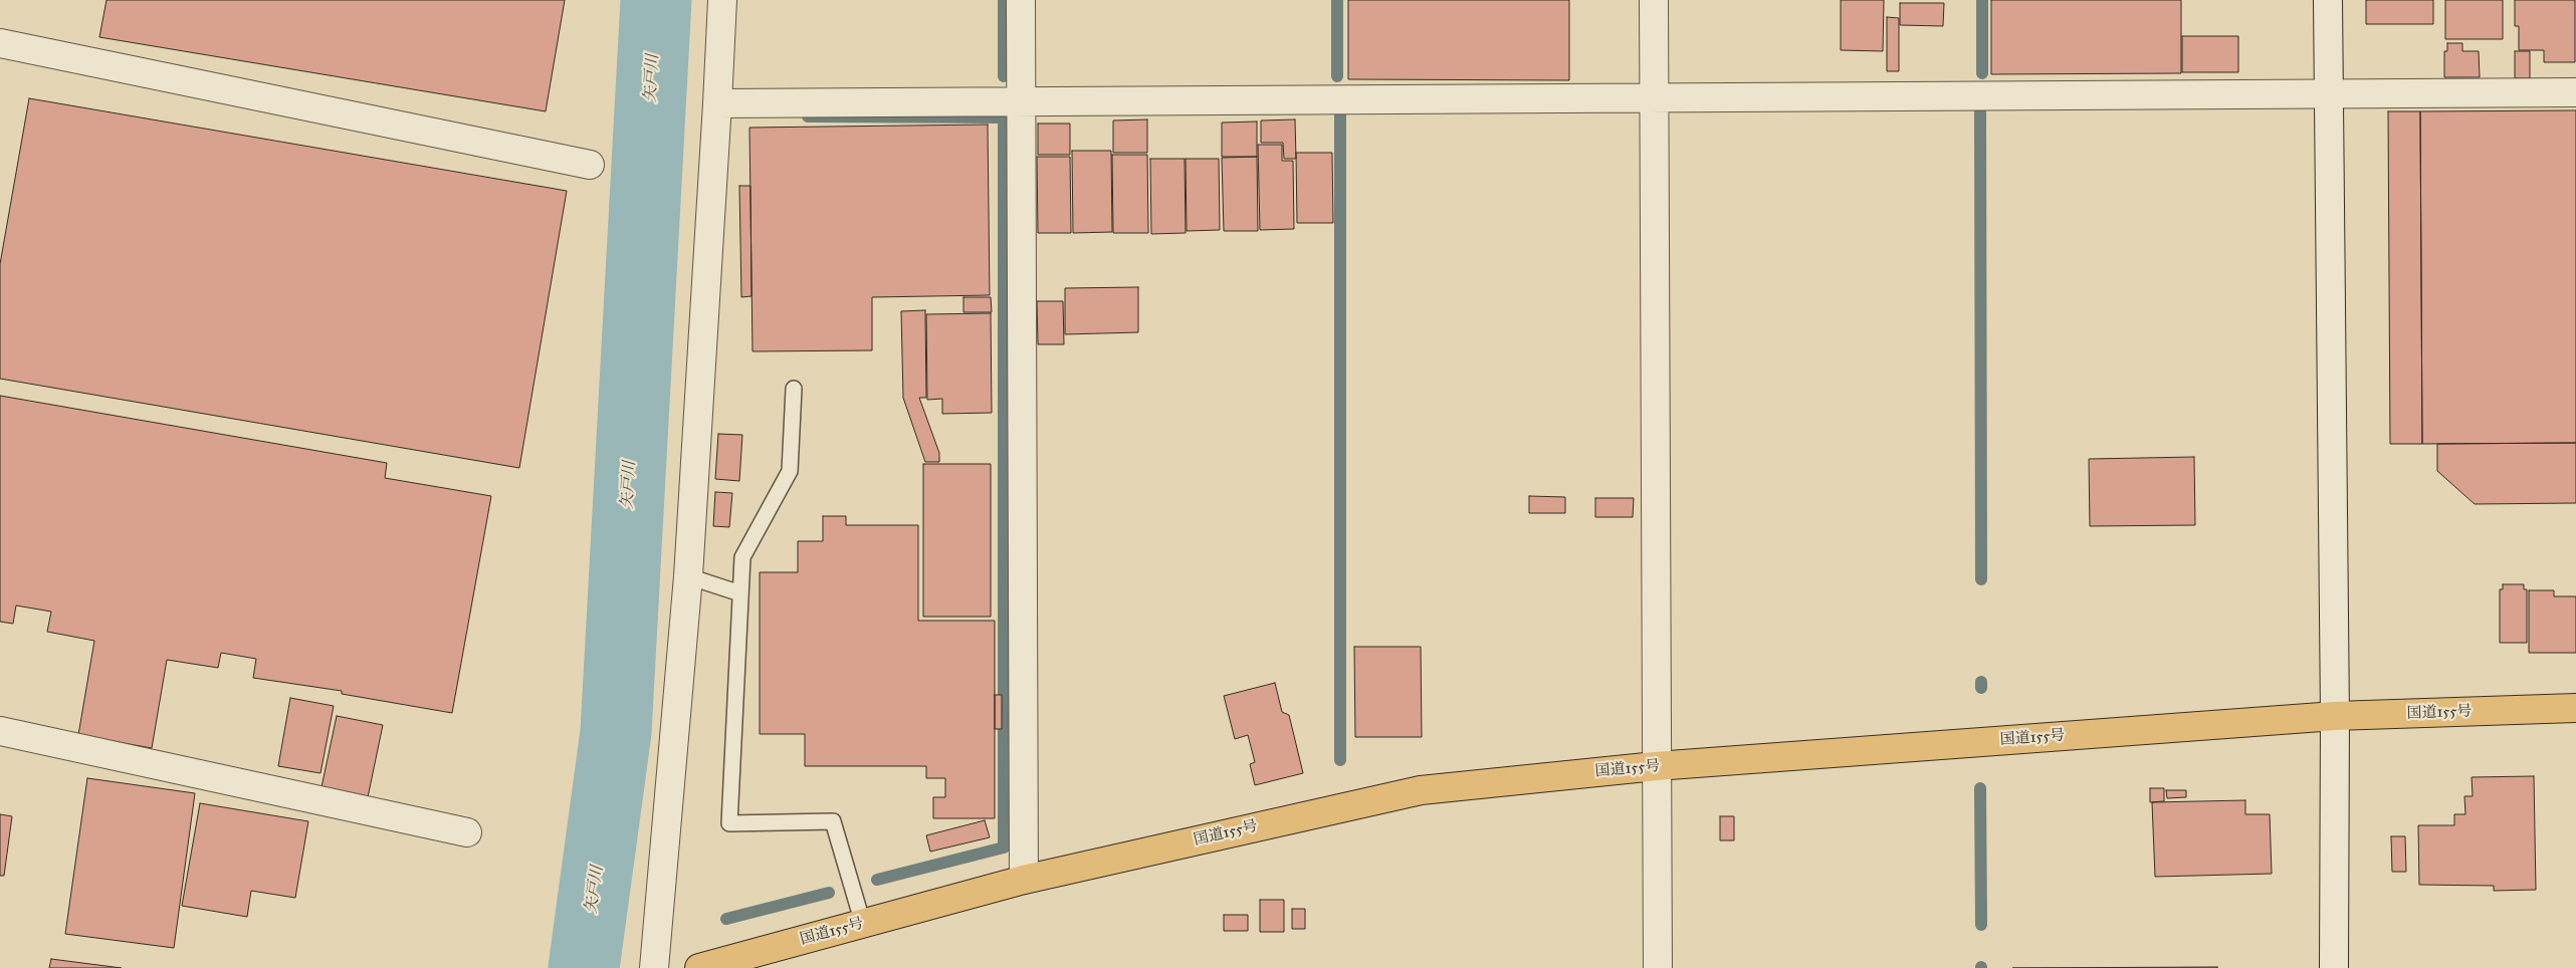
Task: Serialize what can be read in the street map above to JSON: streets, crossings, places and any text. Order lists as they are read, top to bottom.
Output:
{
  "streets": {
    "highway": ["国道155号"]
  },
  "water": ["矢戸川"]
}
